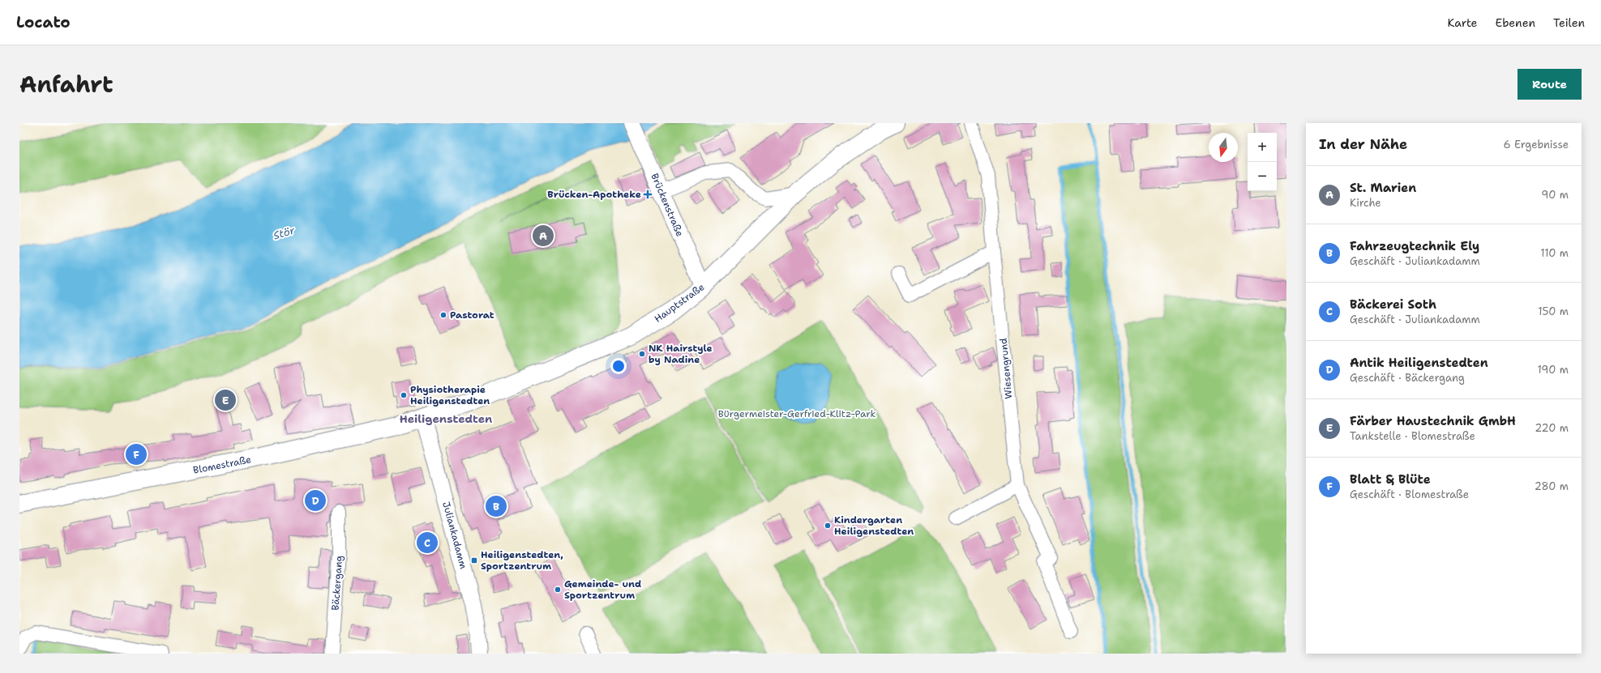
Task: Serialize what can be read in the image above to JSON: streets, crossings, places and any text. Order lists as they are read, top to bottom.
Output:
{
  "streets": {
    "main road": ["Hauptstraße", "Blomestraße"],
    "street": [
      "Brückenstraße",
      "Wiesengrund",
      "Juliankadamm",
      "Bäckergang"
    ]
  },
  "crossings": [
    ["Brückenstraße", "Hauptstraße"],
    ["Hauptstraße", "Blomestraße"],
    ["Hauptstraße", "Juliankadamm"],
    ["Blomestraße", "Juliankadamm"]
  ],
  "districts": ["Heiligenstedten"],
  "water": ["Stör"],
  "parks": ["Bürgermeister-Gerfried-Klitz-Park"],
  "places": {
    "health": ["Brücken-Apotheke"],
    "other": [
      "Pastorat",
      "NK Hairstyle by Nadine",
      "Physiotherapie Heiligenstedten",
      "Kindergarten Heiligenstedten",
      "Gemeinde- und Sportzentrum"
    ],
    "transit": ["Heiligenstedten, Sportzentrum"]
  },
  "north": "bottom",
  "page": {
    "header": "Locato",
    "nav": ["Karte", "Ebenen", "Teilen"],
    "title": "Anfahrt",
    "buttons": "Route",
    "heading": ["In der Nähe", "6 Ergebnisse"],
    "map_buttons": ["+", "−"],
    "list": [
      {
        "mark": "A",
        "name": "St. Marien",
        "note": "Kirche",
        "value": "90 m"
      },
      {
        "mark": "B",
        "name": "Fahrzeugtechnik Ely",
        "note": "Geschäft · Juliankadamm",
        "value": "110 m"
      },
      {
        "mark": "C",
        "name": "Bäckerei Soth",
        "note": "Geschäft · Juliankadamm",
        "value": "150 m"
      },
      {
        "mark": "D",
        "name": "Antik Heiligenstedten",
        "note": "Geschäft · Bäckergang",
        "value": "190 m"
      },
      {
        "mark": "E",
        "name": "Färber Haustechnik GmbH",
        "note": "Tankstelle · Blomestraße",
        "value": "220 m"
      },
      {
        "mark": "F",
        "name": "Blatt & Blüte",
        "note": "Geschäft · Blomestraße",
        "value": "280 m"
      }
    ],
    "pins": [
      "A",
      "E",
      "F",
      "D",
      "B",
      "C"
    ]
  }
}
